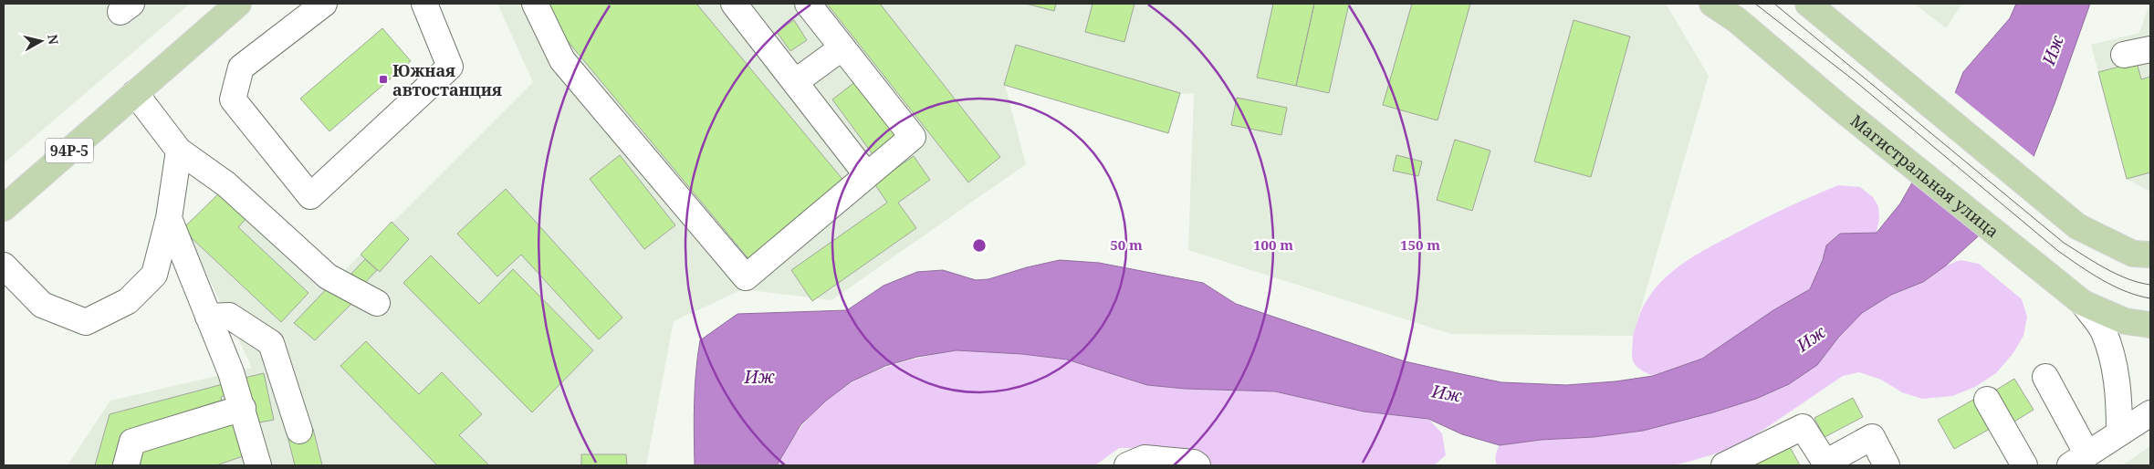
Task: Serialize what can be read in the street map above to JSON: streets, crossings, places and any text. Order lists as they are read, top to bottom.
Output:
{
  "streets": {
    "main road": ["94Р-5", "Магистральная улица"]
  },
  "water": ["Иж"],
  "places": {
    "transit": ["Южная автостанция"]
  },
  "north": "right",
  "rings": ["50 m", "100 m", "150 m"]
}
